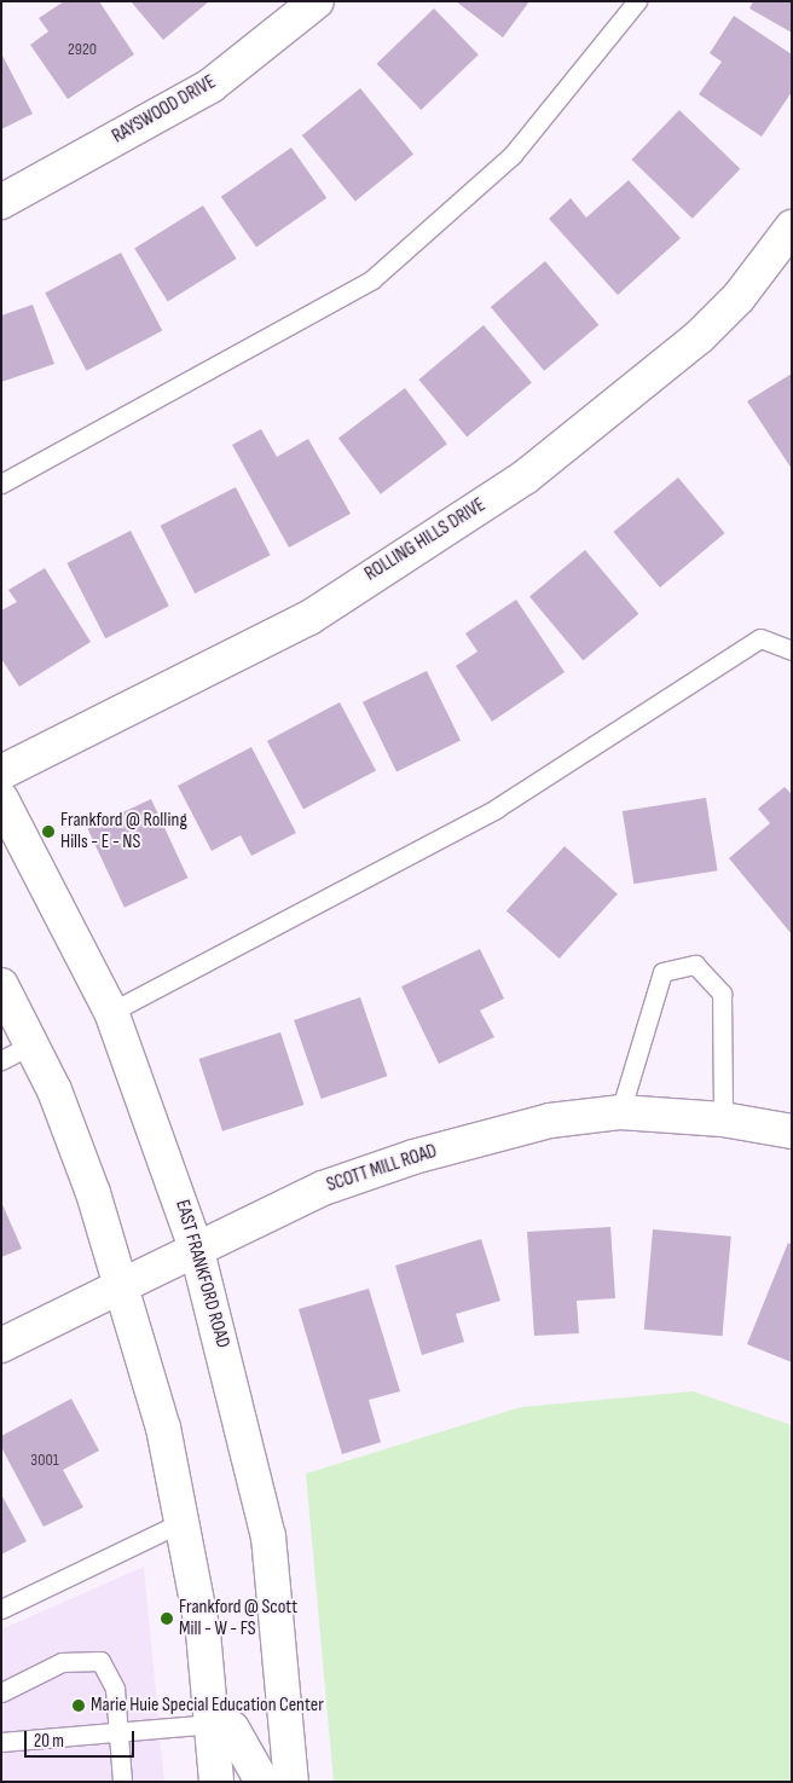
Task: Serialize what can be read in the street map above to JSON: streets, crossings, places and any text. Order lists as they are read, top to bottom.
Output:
{
  "streets": {
    "street": [
      "RAYSWOOD DRIVE",
      "ROLLING HILLS DRIVE",
      "SCOTT MILL ROAD",
      "EAST FRANKFORD ROAD"
    ]
  },
  "crossings": [
    ["SCOTT MILL ROAD", "EAST FRANKFORD ROAD"]
  ],
  "places": ["Frankford @ Rolling Hills - E - NS", "Frankford @ Scott Mill - W - FS", "Marie Huie Special Education Center"],
  "house_numbers": ["2920", "3001"],
  "scale_bar": "20 m"
}
